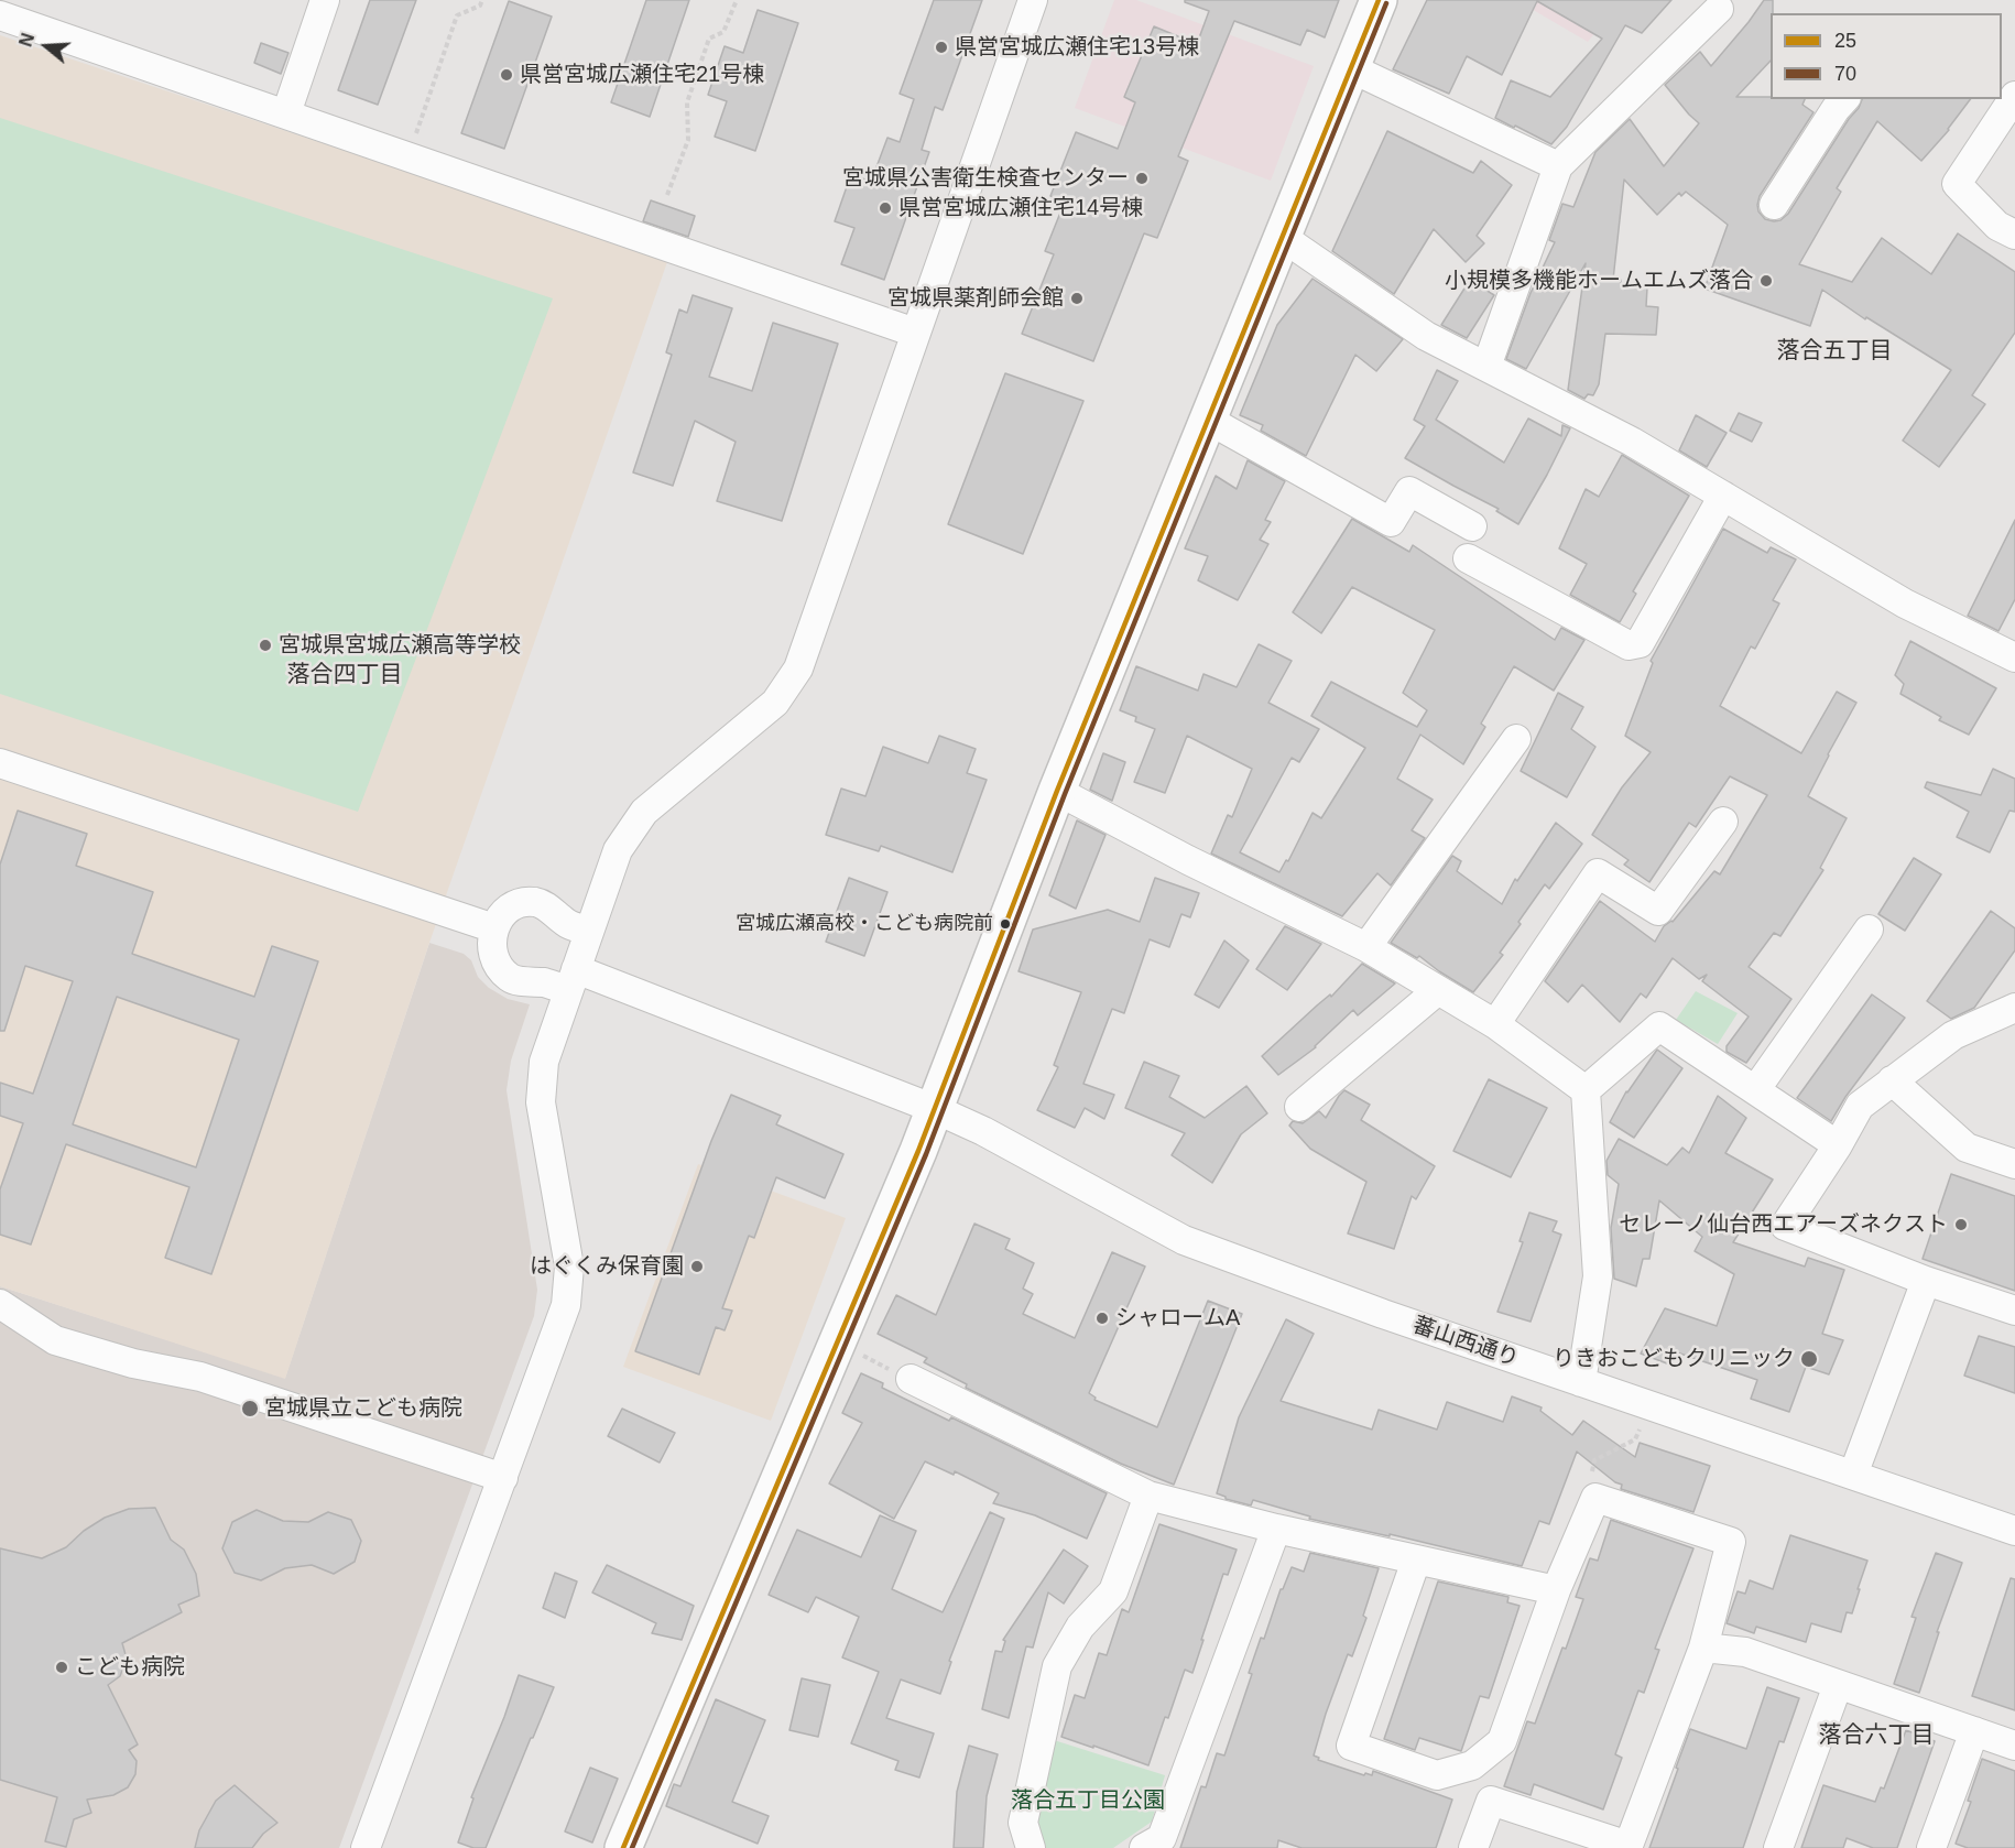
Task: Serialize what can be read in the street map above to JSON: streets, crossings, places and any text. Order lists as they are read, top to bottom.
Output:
{
  "streets": {
    "street": ["蕃山西通り"]
  },
  "districts": ["落合五丁目", "落合四丁目", "落合六丁目"],
  "parks": ["落合五丁目公園"],
  "places": [
    "県営宮城広瀬住宅13号棟",
    "県営宮城広瀬住宅21号棟",
    "宮城県公害衛生検査センター",
    "県営宮城広瀬住宅14号棟",
    "小規模多機能ホームエムズ落合",
    "宮城県薬剤師会館",
    "宮城県宮城広瀬高等学校",
    "宮城広瀬高校・こども病院前",
    "セレーノ仙台西エアーズネクスト",
    "はぐくみ保育園",
    "シャロームA",
    "りきおこどもクリニック",
    "宮城県立こども病院",
    "こども病院"
  ],
  "lines": ["transit line 25", "transit line 70"],
  "legend": ["25", "70"],
  "north": "left"
}
